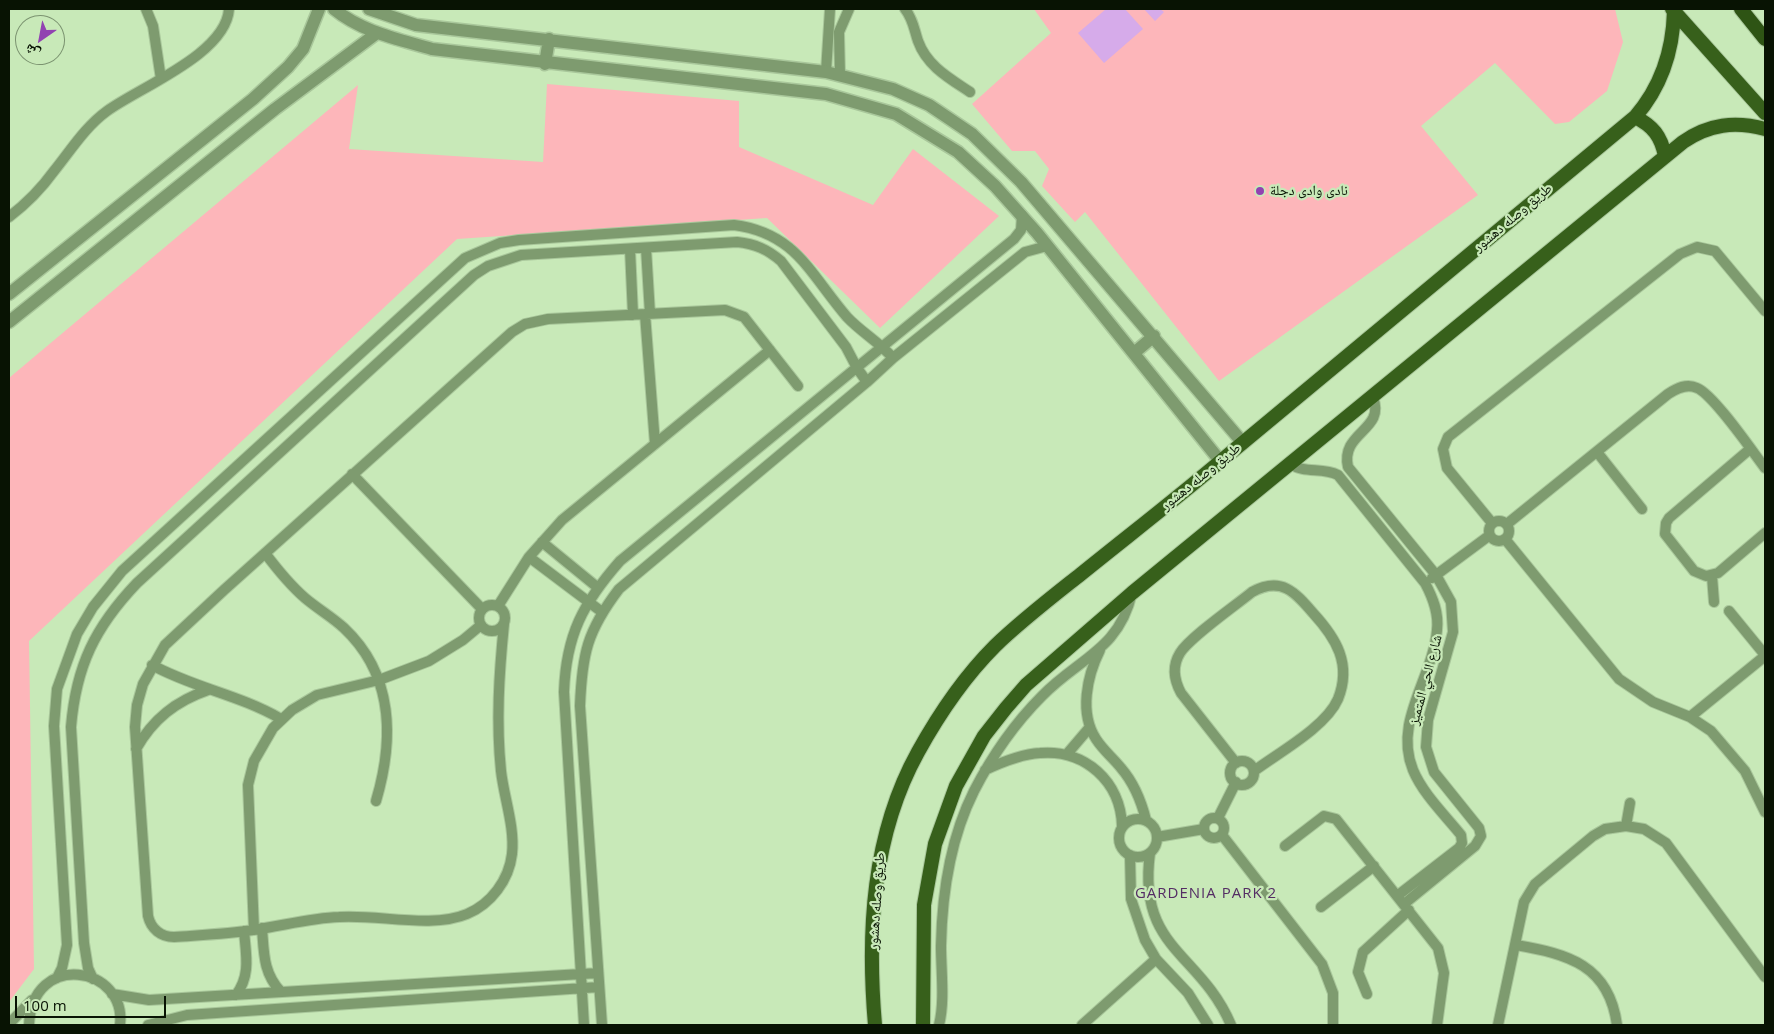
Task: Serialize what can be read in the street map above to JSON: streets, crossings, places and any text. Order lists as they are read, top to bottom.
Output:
{
  "streets": {
    "main road": ["طريق وصله دهشور"],
    "street": ["شارع الحي المتميز"]
  },
  "districts": ["GARDENIA PARK 2"],
  "places": ["نادى وادى دجلة"],
  "scale_bar": "100 m",
  "north": "bottom left"
}
